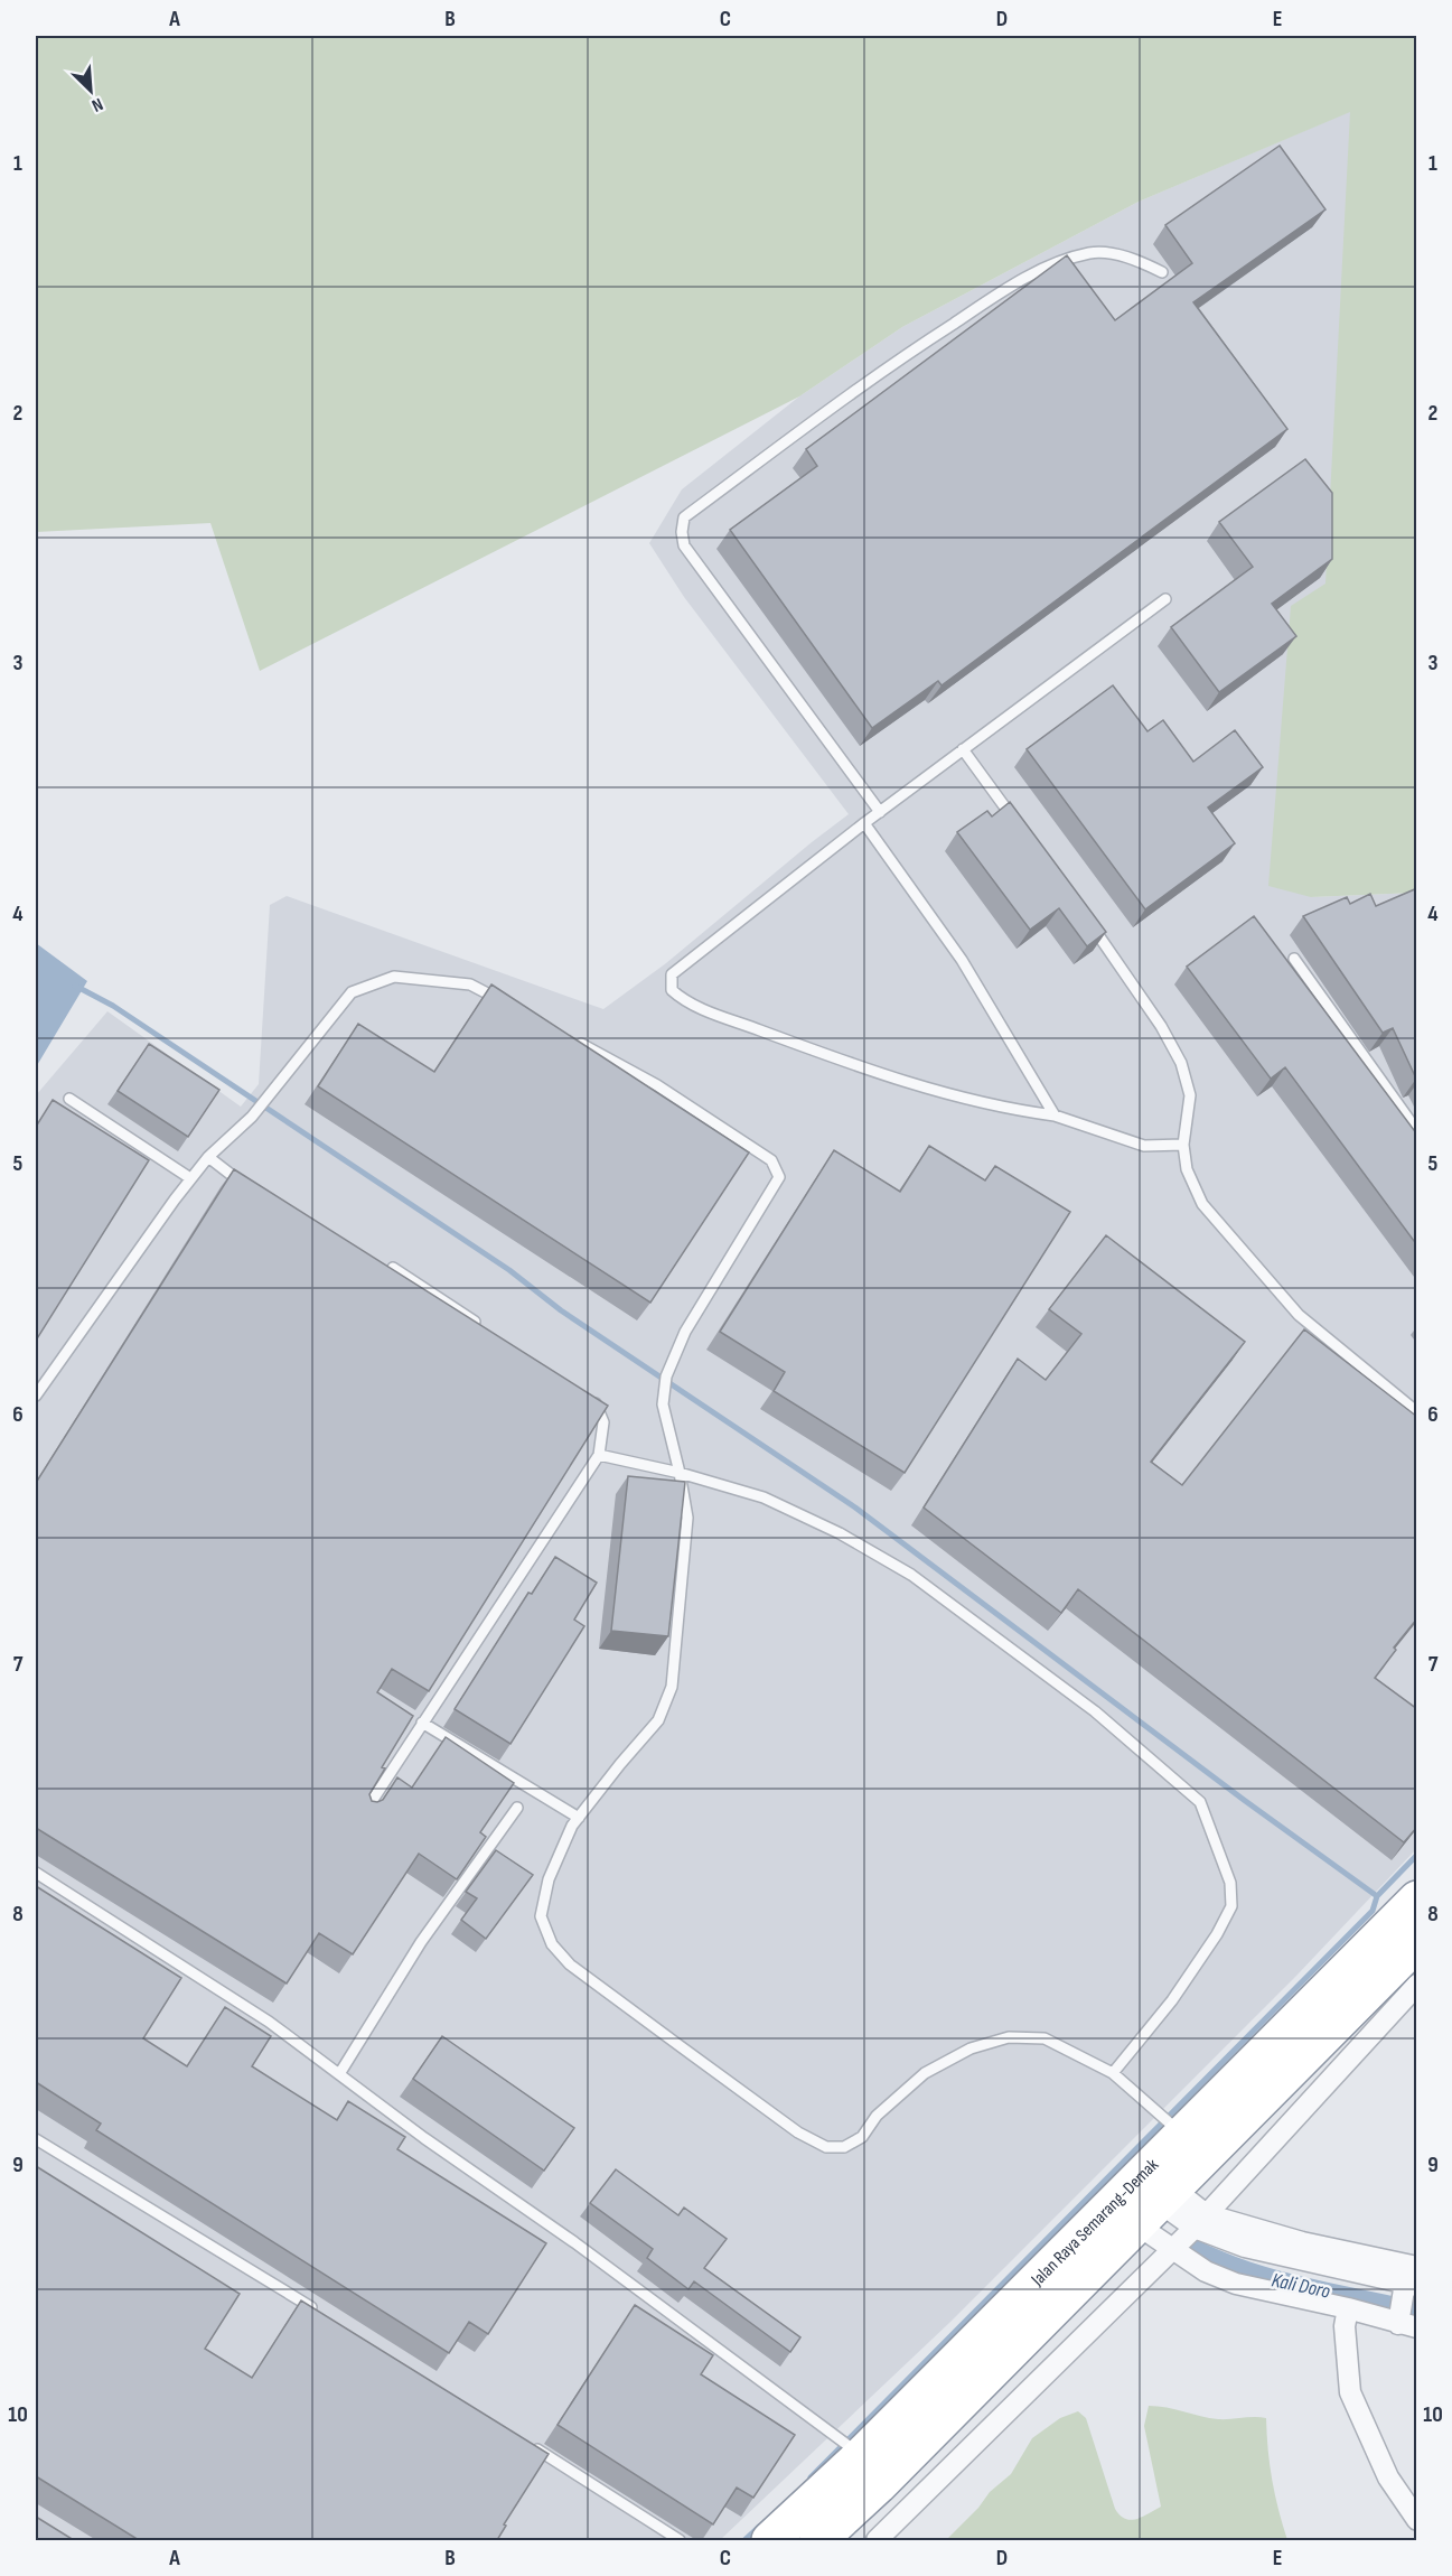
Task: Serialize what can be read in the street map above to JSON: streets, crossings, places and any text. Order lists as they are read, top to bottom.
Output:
{
  "streets": {
    "highway": ["Jalan Raya Semarang-Demak"]
  },
  "water": ["Kali Doro"],
  "north": "bottom right",
  "grid": {
    "columns": [
      "A",
      "B",
      "C",
      "D",
      "E"
    ],
    "rows": [
      "1",
      "2",
      "3",
      "4",
      "5",
      "6",
      "7",
      "8",
      "9",
      "10"
    ]
  }
}
